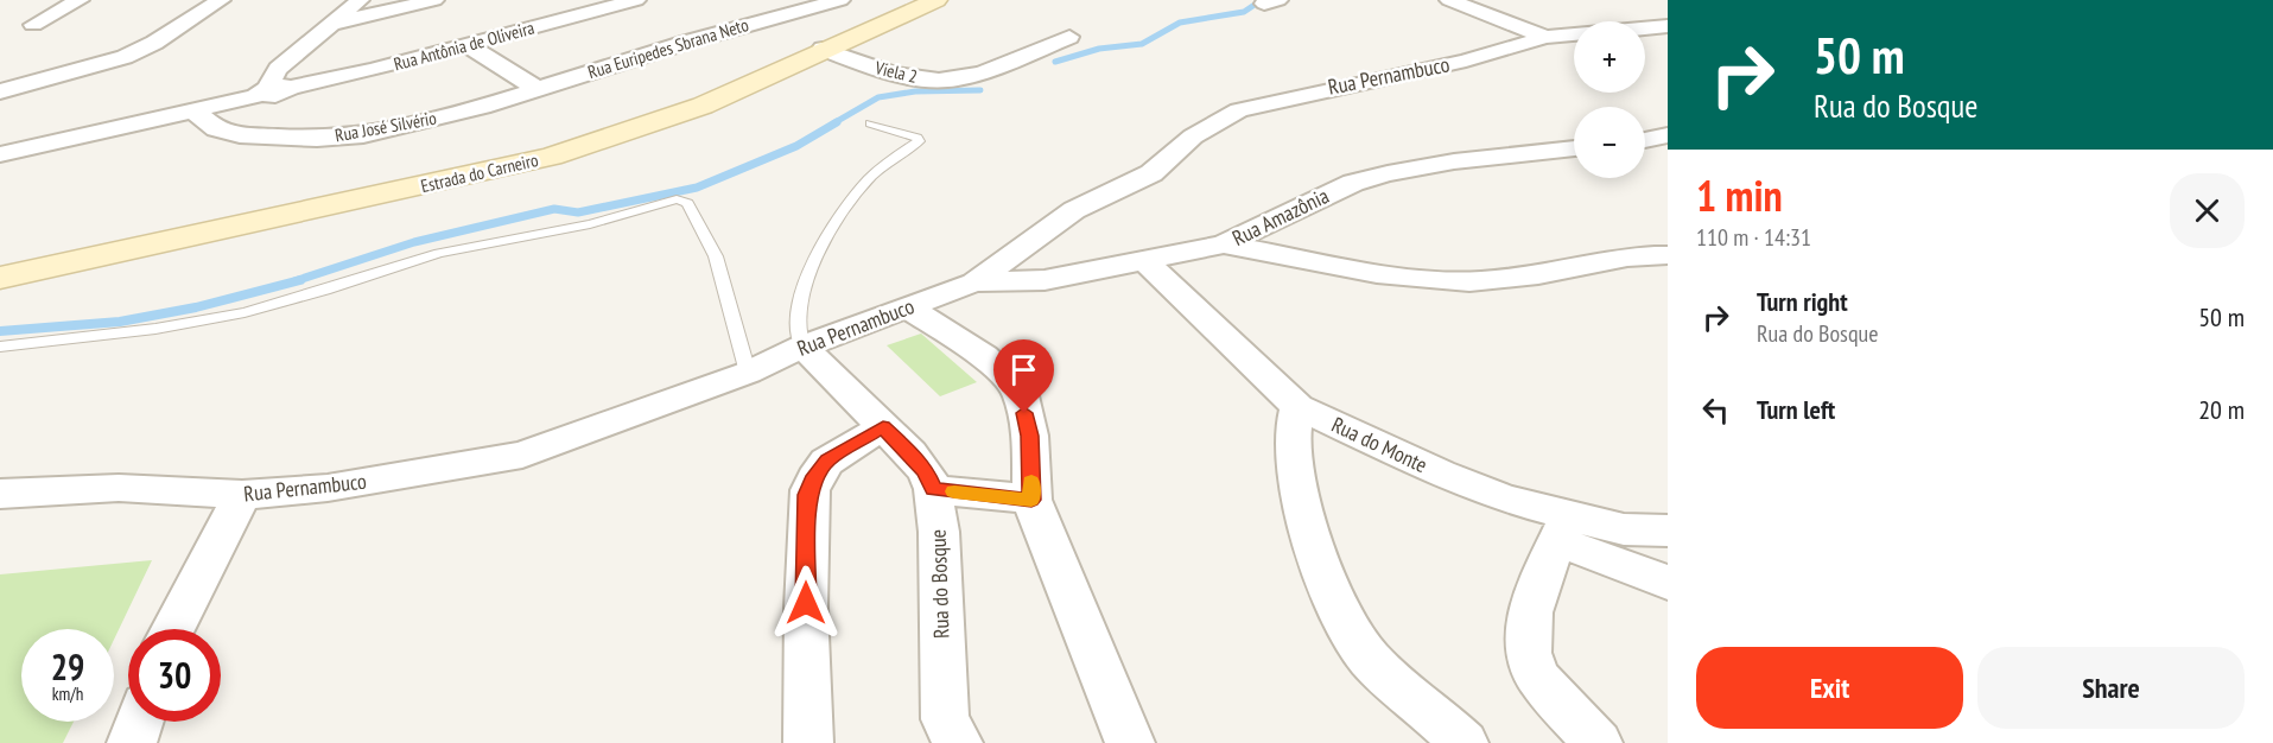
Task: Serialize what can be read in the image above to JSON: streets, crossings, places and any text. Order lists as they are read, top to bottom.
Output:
{
  "streets": {
    "street": [
      "Rua Antônia de Oliveira",
      "Rua Euripedes Sbrana Neto",
      "Viela 2",
      "Rua Pernambuco",
      "Rua José Silvério",
      "Estrada do Carneiro",
      "Rua Amazônia",
      "Rua do Monte",
      "Rua do Bosque"
    ]
  },
  "crossings": [
    ["Rua Euripedes Sbrana Neto", "Rua José Silvério"],
    ["Viela 2", "Estrada do Carneiro"],
    ["Rua Pernambuco", "Rua Amazônia"],
    ["Rua Pernambuco", "Rua do Bosque"],
    ["Rua Amazônia", "Rua do Monte"]
  ],
  "page": {
    "turn": ["50 m", "Rua do Bosque"],
    "map_buttons": ["+", "−"],
    "heading": ["1 min", "110 m · 14:31"],
    "list": [
      {
        "name": "Turn right",
        "note": "Rua do Bosque",
        "value": "50 m"
      },
      {
        "name": "Turn left",
        "value": "20 m"
      }
    ],
    "speed": "29 km/h",
    "limit": "30",
    "buttons": ["Exit", "Share"]
  }
}
